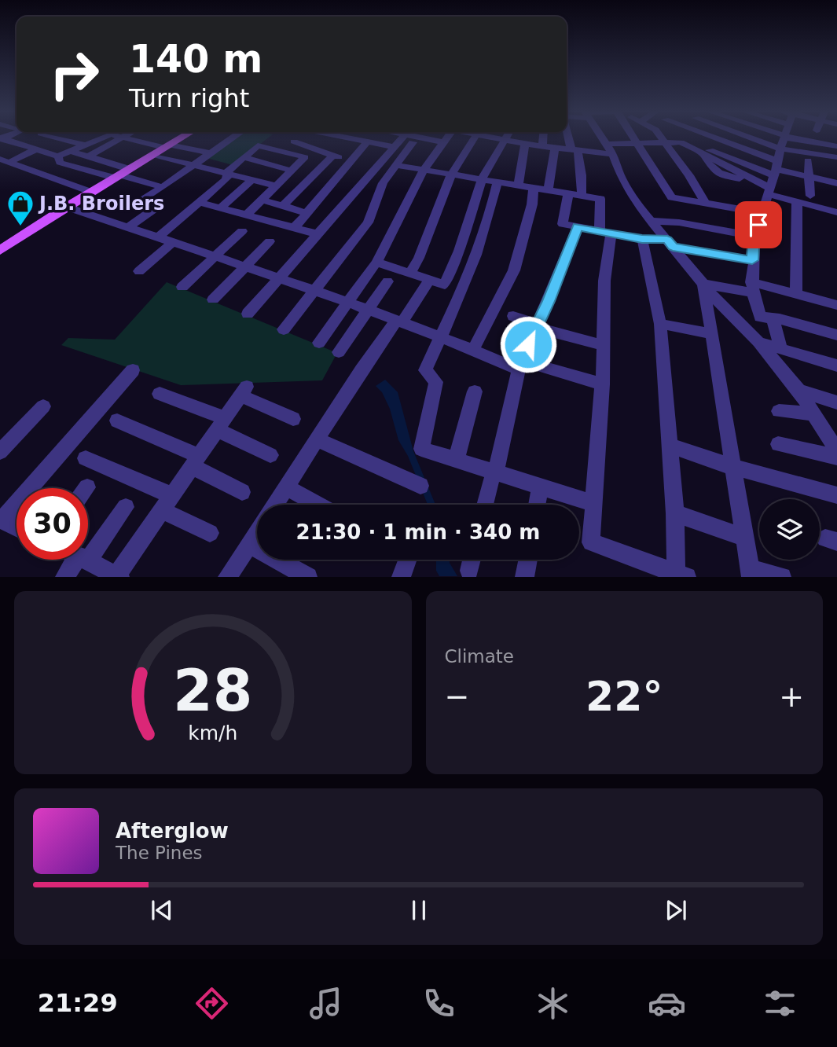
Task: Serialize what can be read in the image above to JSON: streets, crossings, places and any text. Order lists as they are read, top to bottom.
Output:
{
  "places": {
    "shop": ["J.B. Broilers"]
  },
  "page": {
    "turn": ["140 m", "Turn right"],
    "limit": "30",
    "trip": "21:30 · 1 min · 340 m",
    "tile": "Climate",
    "heat": ["−", "22°", "+"],
    "song": ["Afterglow", "The Pines"],
    "tabs": "21:29",
    "gauge": ["28", "km/h"]
  }
}
